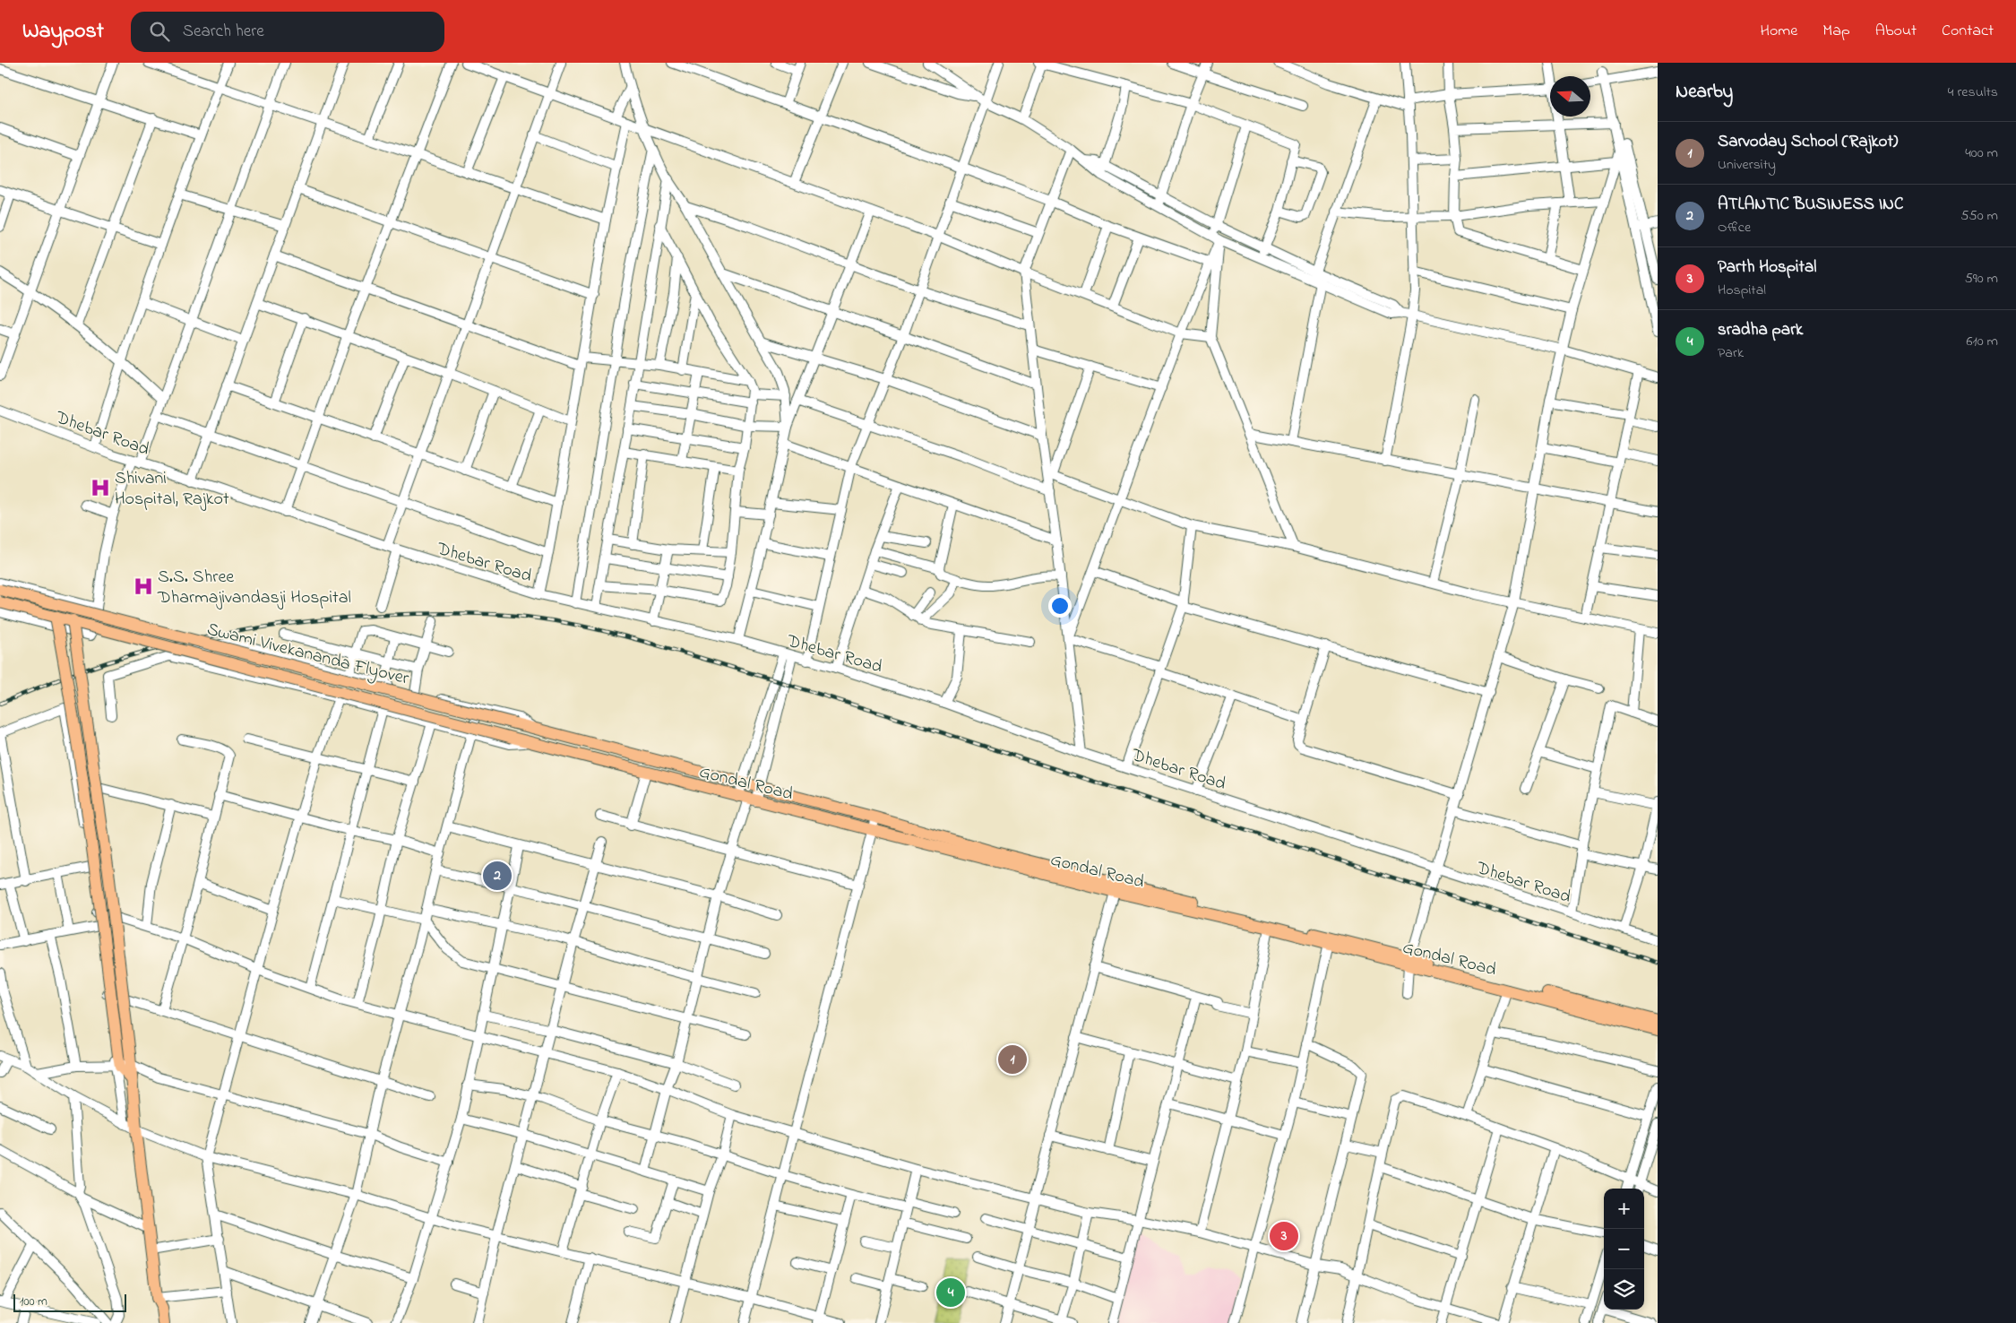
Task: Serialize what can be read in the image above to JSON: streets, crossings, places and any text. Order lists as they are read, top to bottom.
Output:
{
  "streets": {
    "main road": ["Swami Vivekananda Flyover", "Gondal Road"],
    "street": ["Dhebar Road"]
  },
  "crossings": [
    ["Swami Vivekananda Flyover", "Gondal Road"]
  ],
  "places": {
    "hospital": ["Shivani Hospital, Rajkot", "S.S. Shree Dharmajivandasji Hospital"]
  },
  "scale_bar": "100 m",
  "north": "left",
  "page": {
    "header": "Waypost",
    "search": "Search here",
    "nav": [
      "Home",
      "Map",
      "About",
      "Contact"
    ],
    "heading": ["Nearby", "4 results"],
    "list": [
      {
        "mark": "1",
        "name": "Sarvoday School (Rajkot)",
        "note": "University",
        "value": "400 m"
      },
      {
        "mark": "2",
        "name": "ATLANTIC BUSINESS INC",
        "note": "Office",
        "value": "550 m"
      },
      {
        "mark": "3",
        "name": "Parth Hospital",
        "note": "Hospital",
        "value": "590 m"
      },
      {
        "mark": "4",
        "name": "sradha park",
        "note": "Park",
        "value": "610 m"
      }
    ],
    "pins": [
      "2",
      "1",
      "3",
      "4"
    ],
    "map_buttons": ["+", "−"],
    "scale": "100 m"
  }
}
